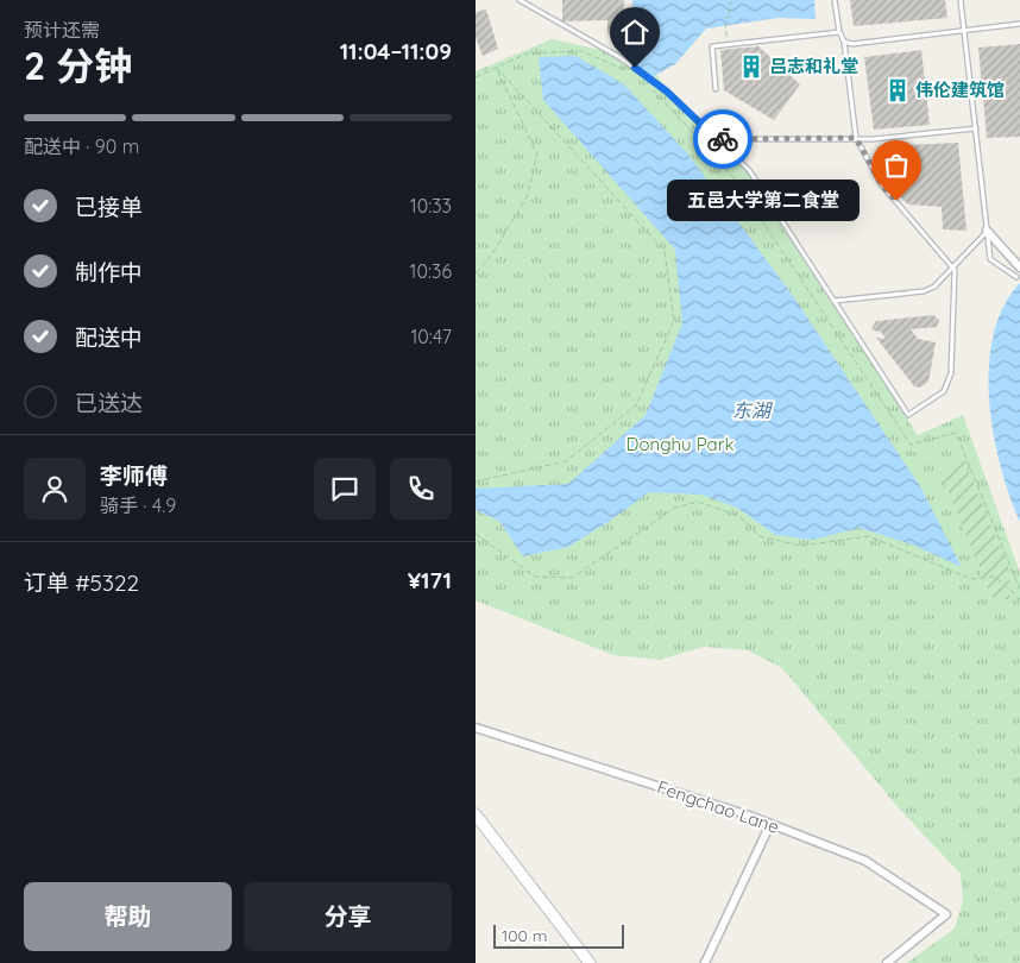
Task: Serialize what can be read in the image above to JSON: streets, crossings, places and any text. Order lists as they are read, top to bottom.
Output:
{
  "streets": {
    "street": ["Fengchao Lane"]
  },
  "water": ["东湖"],
  "parks": ["Donghu Park"],
  "places": {
    "building": ["吕志和礼堂", "伟伦建筑馆"],
    "other": ["五邑大学第二食堂"]
  },
  "scale_bar": "100 m",
  "page": {
    "heading": ["2 分钟", "预计还需", "11:04–11:09"],
    "panel": [
      "李师傅",
      "骑手 · 4.9",
      "订单 #5322",
      "¥171"
    ],
    "bar": "配送中 · 90 m",
    "list": [
      ["已接单", "10:33"],
      ["制作中", "10:36"],
      ["配送中", "10:47"],
      "已送达"
    ],
    "bubble": "五邑大学第二食堂",
    "buttons": ["帮助", "分享"],
    "scale": "100 m"
  }
}
